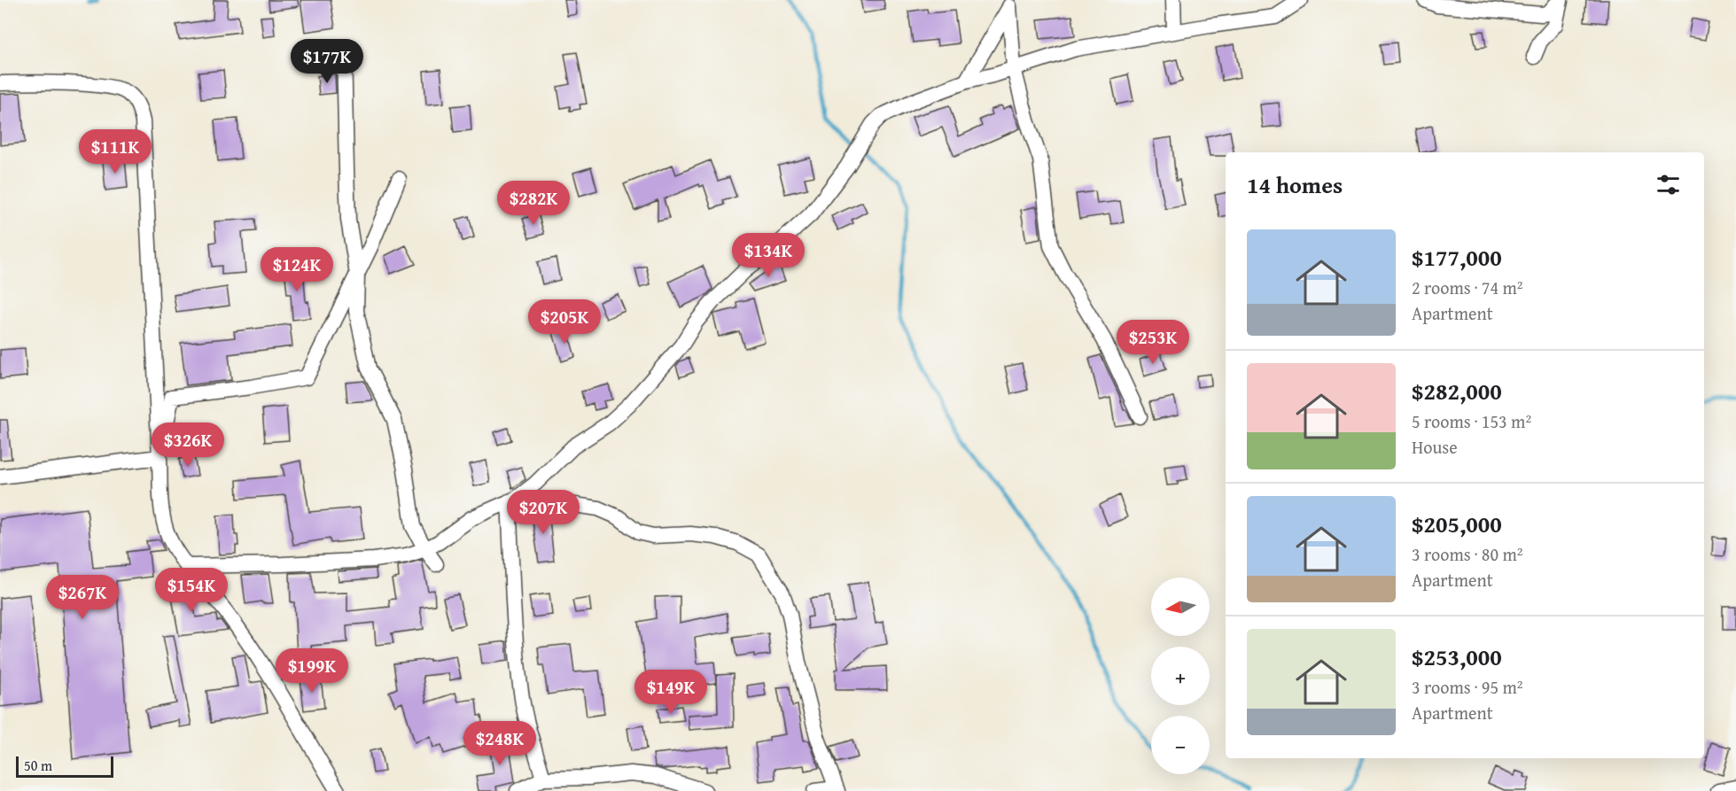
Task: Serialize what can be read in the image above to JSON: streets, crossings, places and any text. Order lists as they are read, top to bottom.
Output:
{
  "scale_bar": "50 m",
  "north": "left",
  "page": {
    "price": [
      "$177K",
      "$111K",
      "$282K",
      "$134K",
      "$124K",
      "$205K",
      "$253K",
      "$326K",
      "$207K",
      "$154K",
      "$267K",
      "$199K",
      "$149K",
      "$248K"
    ],
    "heading": "14 homes",
    "list": [
      {
        "name": "$177,000",
        "note": "2 rooms · 74 m² · Apartment"
      },
      {
        "name": "$282,000",
        "note": "5 rooms · 153 m² · House"
      },
      {
        "name": "$205,000",
        "note": "3 rooms · 80 m² · Apartment"
      },
      {
        "name": "$253,000",
        "note": "3 rooms · 95 m² · Apartment"
      }
    ],
    "map_buttons": ["+", "−"],
    "scale": "50 m"
  }
}
